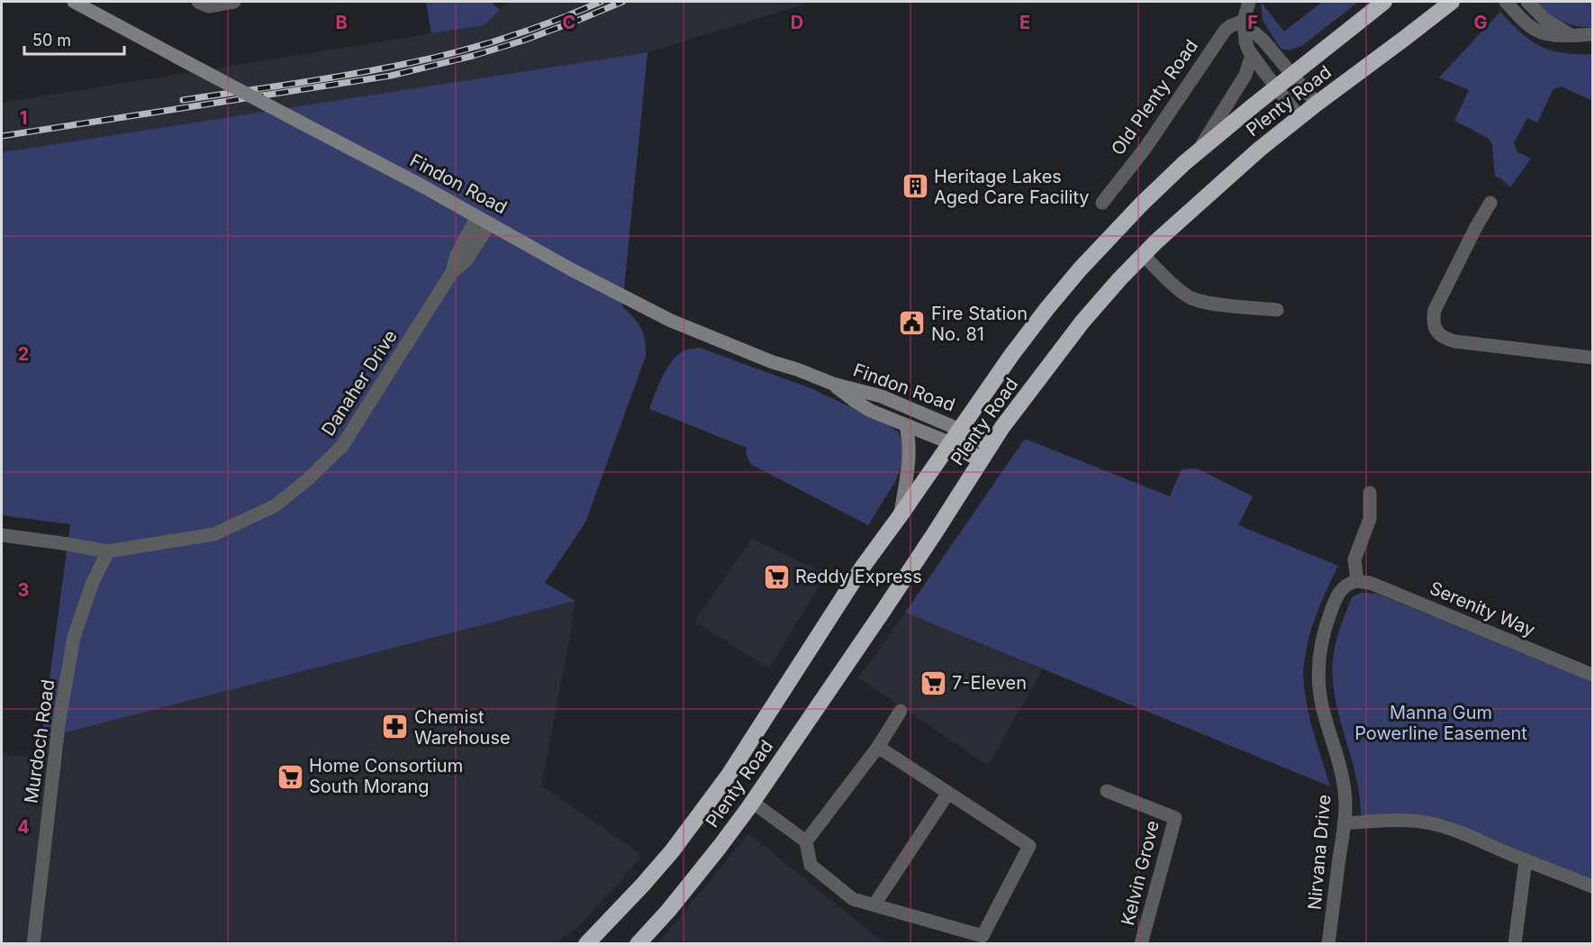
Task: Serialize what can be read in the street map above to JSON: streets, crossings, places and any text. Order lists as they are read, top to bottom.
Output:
{
  "streets": {
    "highway": ["Plenty Road", "Findon Road"],
    "street": [
      "Old Plenty Road",
      "Danaher Drive",
      "Serenity Way",
      "Murdoch Road",
      "Nirvana Drive",
      "Kelvin Grove"
    ]
  },
  "crossings": [
    ["Plenty Road", "Findon Road"],
    ["Findon Road", "Danaher Drive"],
    ["Danaher Drive", "Murdoch Road"],
    ["Serenity Way", "Nirvana Drive"]
  ],
  "parks": ["Manna Gum Powerline Easement"],
  "places": {
    "building": ["Heritage Lakes Aged Care Facility"],
    "public building": ["Fire Station No. 81"],
    "supermarket": ["Reddy Express", "7-Eleven", "Home Consortium South Morang"],
    "pharmacy": ["Chemist Warehouse"]
  },
  "scale_bar": "50 m",
  "grid": {
    "columns": [
      "B",
      "C",
      "D",
      "E",
      "F",
      "G"
    ],
    "rows": [
      "1",
      "2",
      "3",
      "4"
    ]
  }
}
